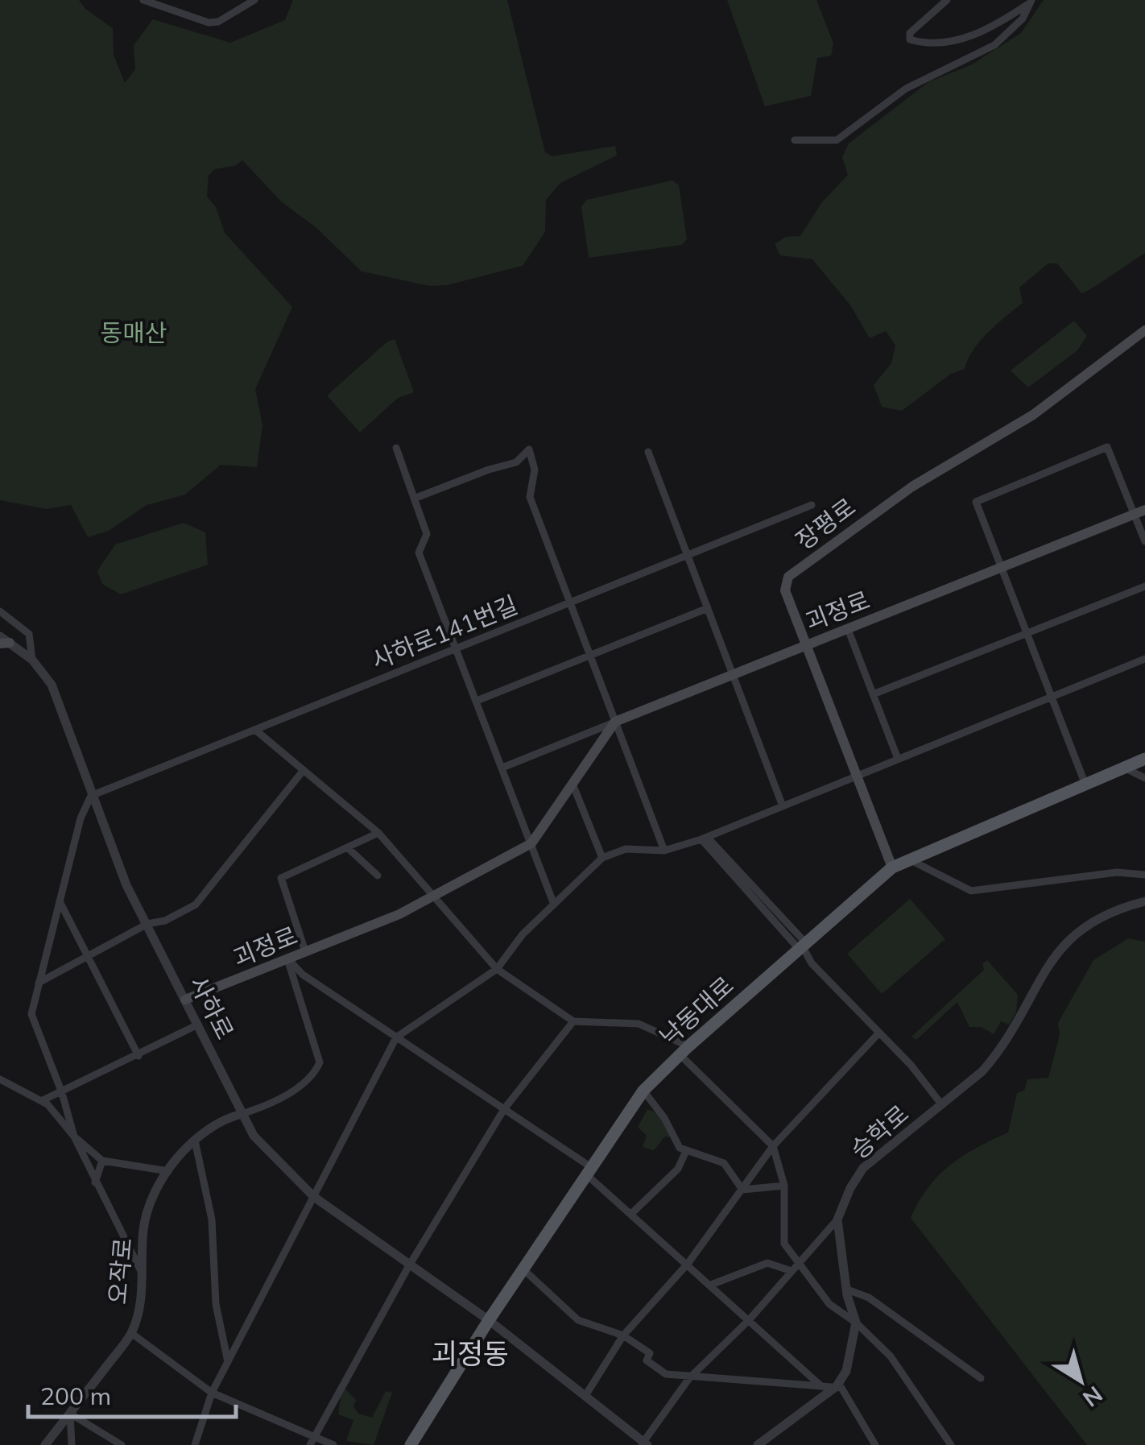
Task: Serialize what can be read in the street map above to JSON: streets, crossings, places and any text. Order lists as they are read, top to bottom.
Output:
{
  "streets": {
    "main road": ["장평로", "괴정로", "낙동대로"],
    "street": [
      "사하로141번길",
      "사하로",
      "승학로",
      "오작로"
    ]
  },
  "crossings": [
    ["장평로", "괴정로"],
    ["장평로", "낙동대로"],
    ["괴정로", "사하로"],
    ["사하로141번길", "사하로"],
    ["사하로", "낙동대로"],
    ["사하로", "오작로"]
  ],
  "districts": ["괴정동"],
  "parks": ["동매산"],
  "scale_bar": "200 m",
  "north": "bottom right"
}
